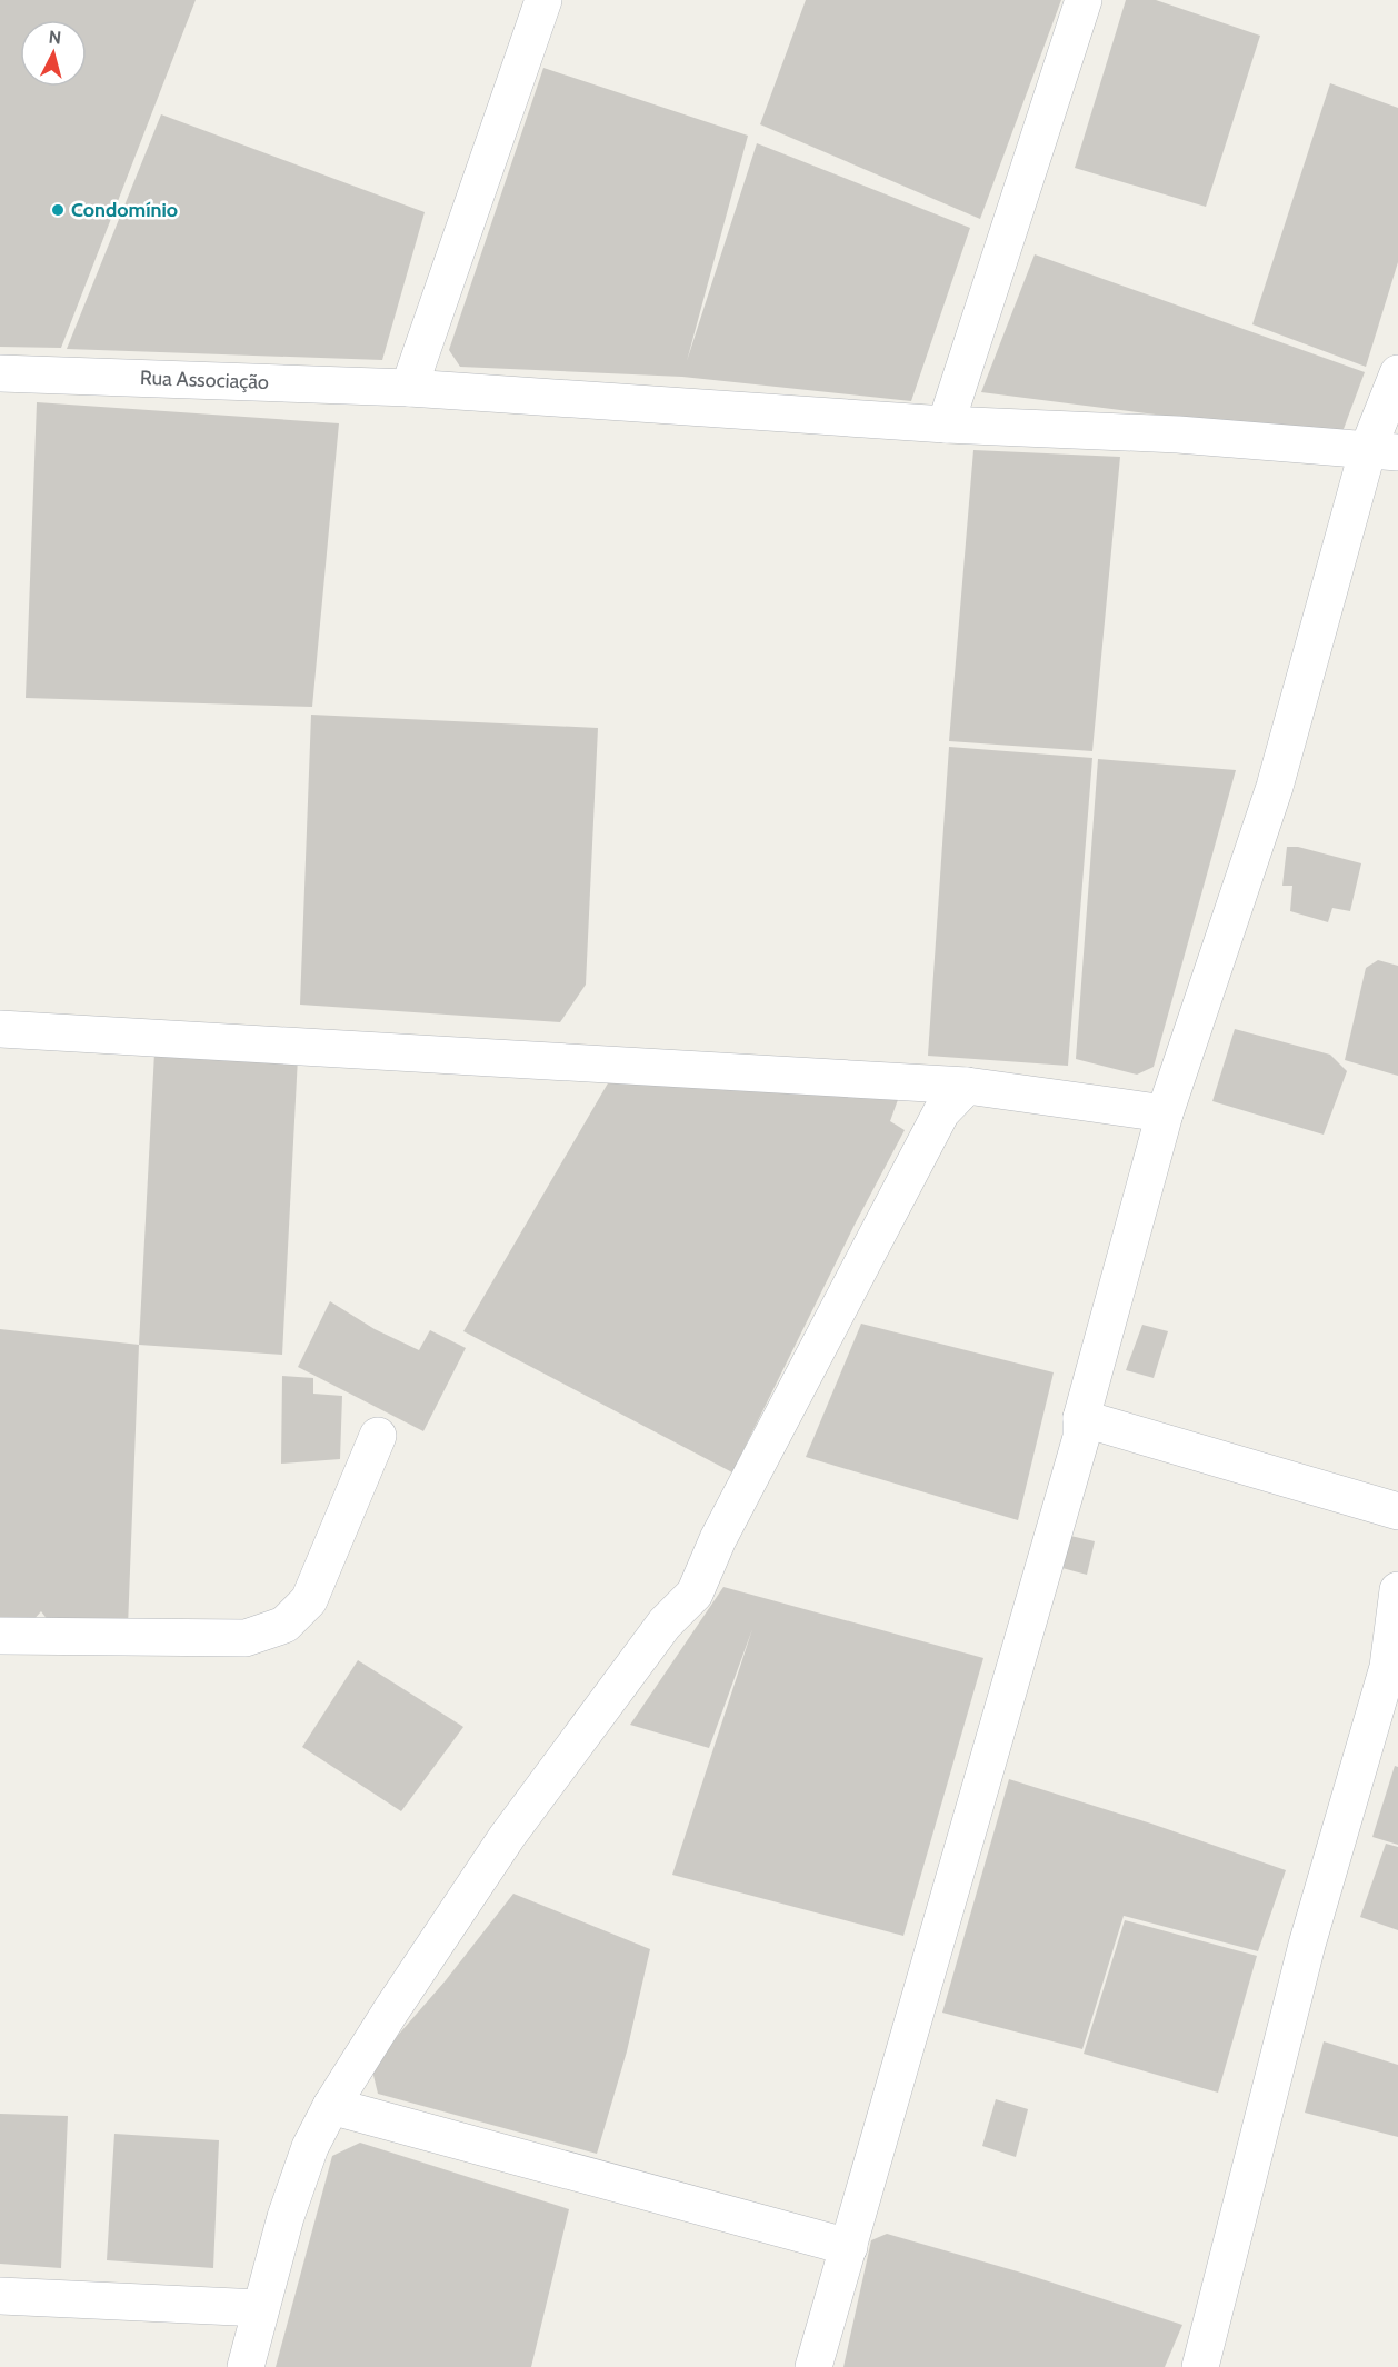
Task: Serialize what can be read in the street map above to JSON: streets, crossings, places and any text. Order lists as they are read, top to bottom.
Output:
{
  "streets": {
    "street": ["Rua Associação"]
  },
  "places": ["Condomínio"],
  "north": "top"
}
